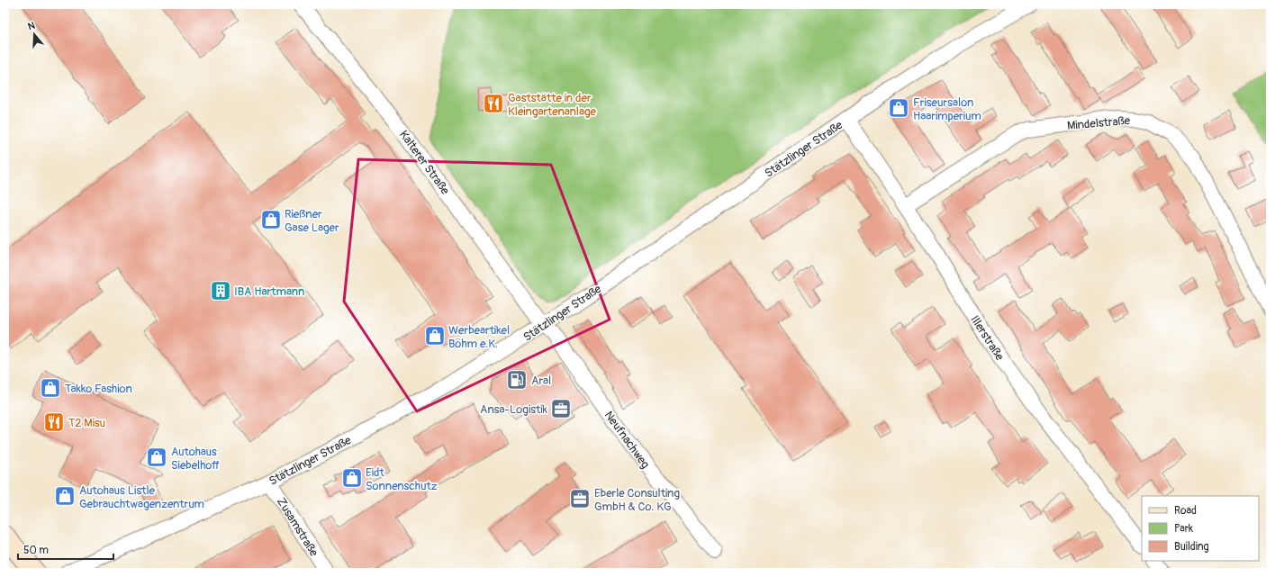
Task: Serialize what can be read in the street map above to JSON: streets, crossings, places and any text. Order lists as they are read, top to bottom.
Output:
{
  "streets": {
    "street": [
      "Mindelstraße",
      "Stätzlinger Straße",
      "Kalterer Straße",
      "Illerstraße",
      "Neufnachweg",
      "Zusamstraße"
    ]
  },
  "crossings": [
    ["Mindelstraße", "Illerstraße"],
    ["Stätzlinger Straße", "Kalterer Straße"],
    ["Stätzlinger Straße", "Illerstraße"],
    ["Stätzlinger Straße", "Neufnachweg"],
    ["Stätzlinger Straße", "Zusamstraße"],
    ["Kalterer Straße", "Neufnachweg"]
  ],
  "places": {
    "restaurant": ["Gaststätte in der Kleingartenanlage", "T2 Misu"],
    "shop": [
      "Friseursalon Haarimperium",
      "Rießner Gase Lager",
      "Werbeartikel Böhm e.K.",
      "Takko Fashion",
      "Autohaus Siebelhoff",
      "Eidt Sonnenschutz",
      "Autohaus Listle Gebrauchtwagenzentrum"
    ],
    "building": ["IBA Hartmann"],
    "fuel station": ["Aral"],
    "office": ["Ansa-Logistik", "Eberle Consulting GmbH & Co. KG"]
  },
  "legend": ["Road", "Park", "Building"],
  "scale_bar": "50 m",
  "north": "top"
}
